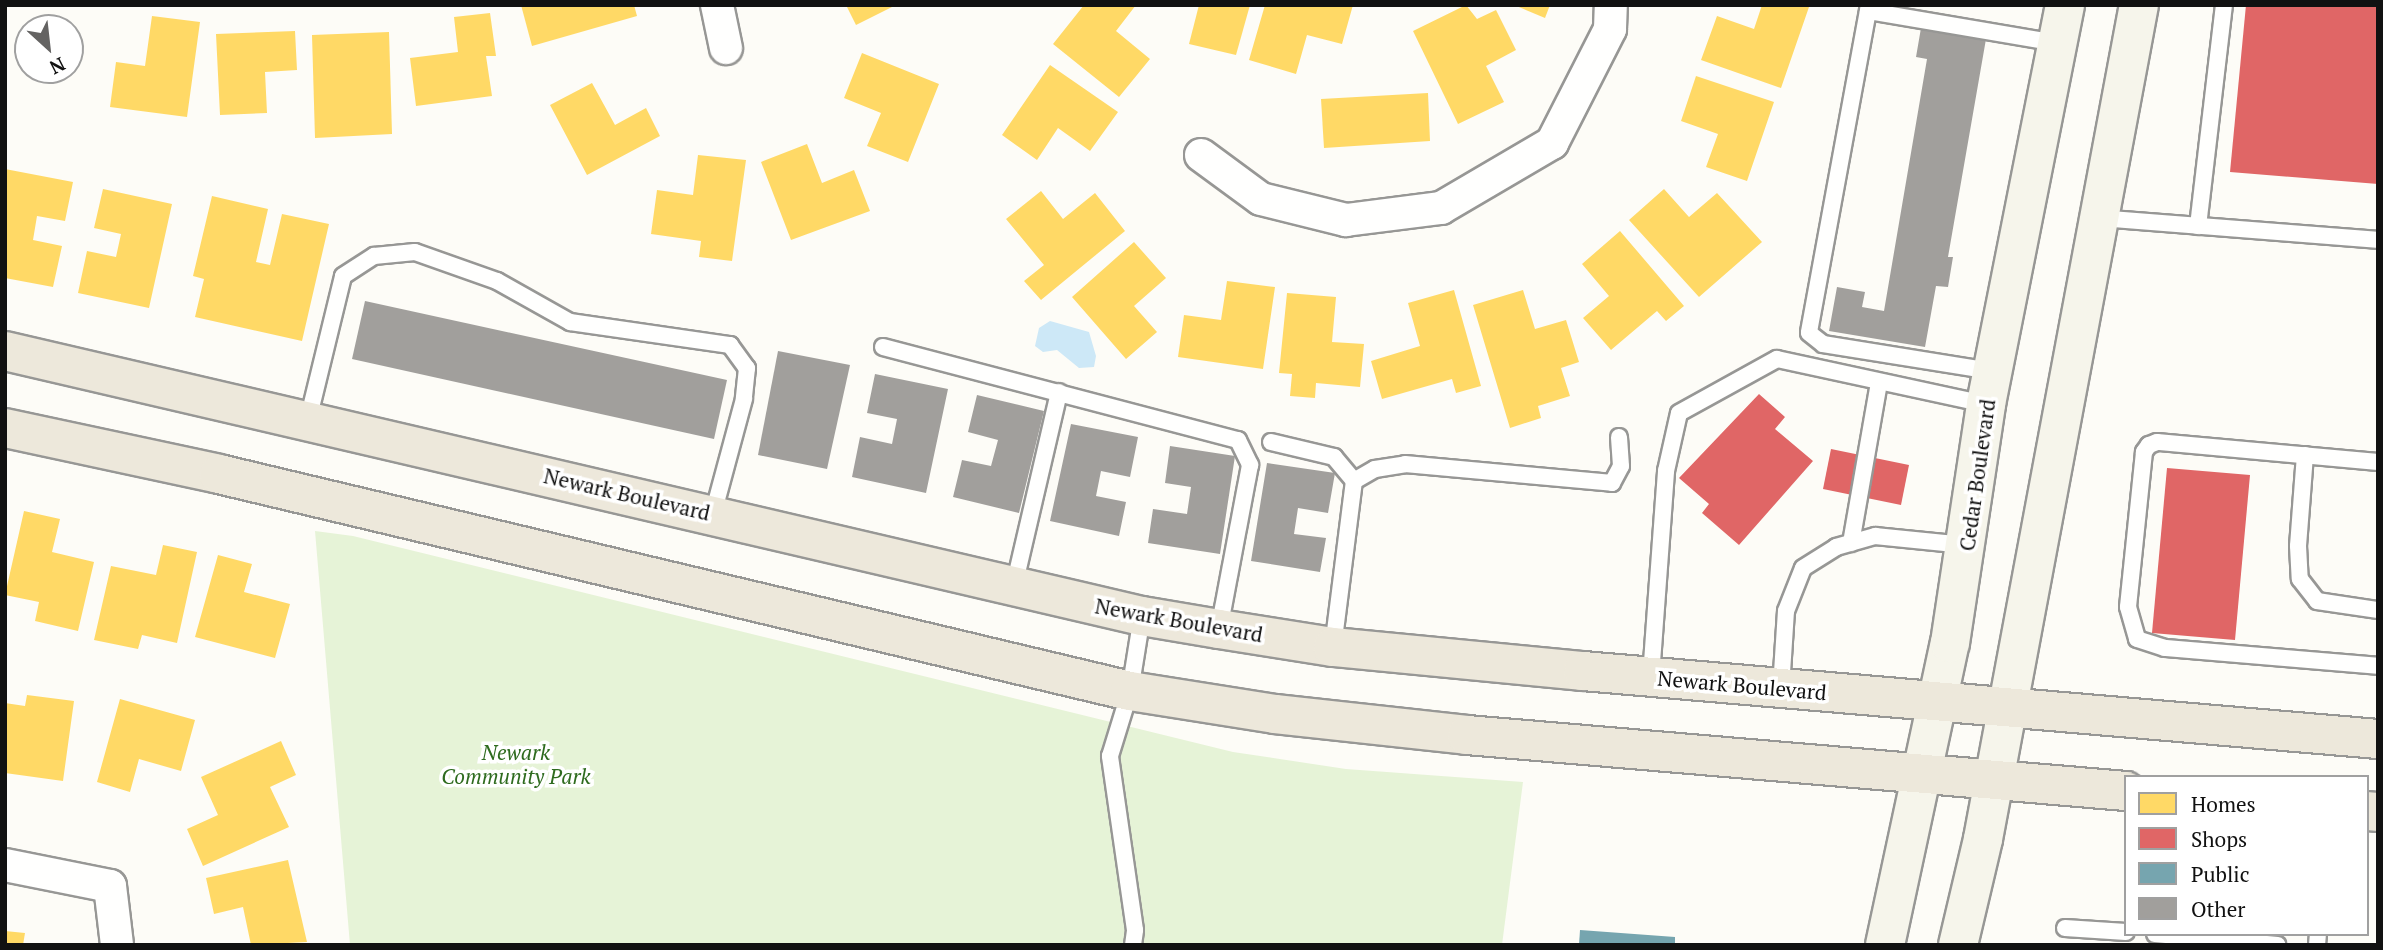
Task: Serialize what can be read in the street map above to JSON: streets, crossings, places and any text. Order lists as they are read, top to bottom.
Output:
{
  "streets": {
    "main road": ["Newark Boulevard"],
    "street": ["Cedar Boulevard"]
  },
  "crossings": [
    ["Cedar Boulevard", "Newark Boulevard"]
  ],
  "parks": ["Newark Community Park"],
  "legend": [
    "Homes",
    "Shops",
    "Public",
    "Other"
  ],
  "north": "bottom right"
}
